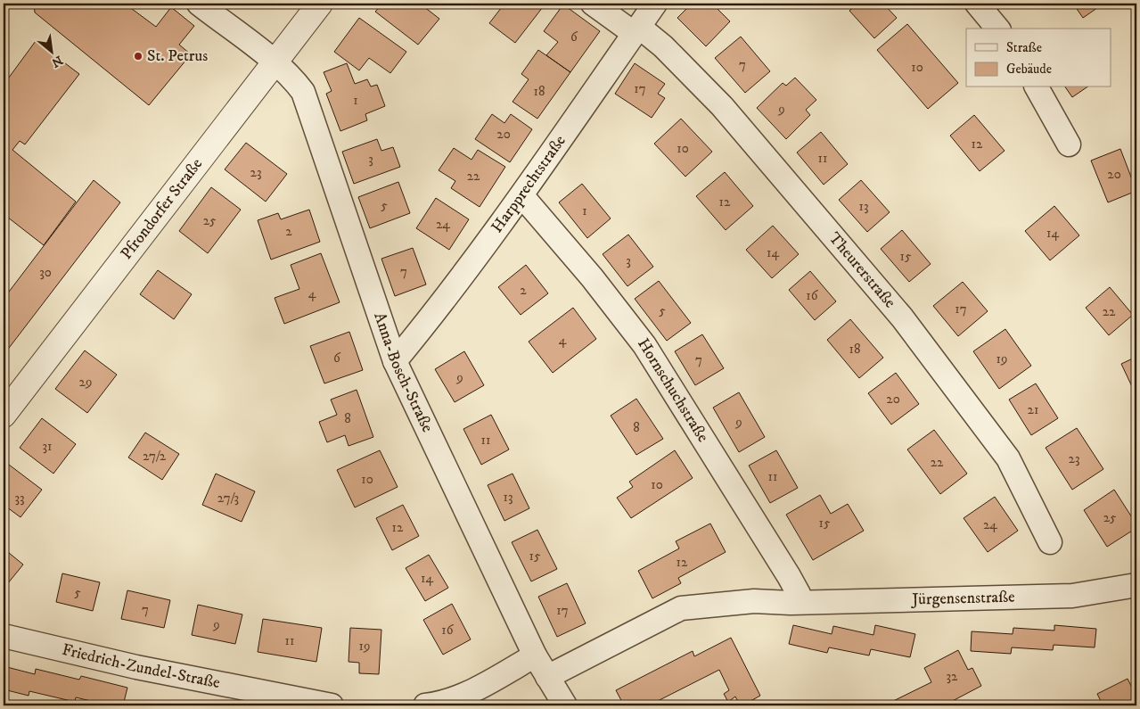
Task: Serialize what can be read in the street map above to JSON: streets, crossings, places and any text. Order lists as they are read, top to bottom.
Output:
{
  "streets": {
    "street": [
      "Harpprechtstraße",
      "Pfrondorfer Straße",
      "Theurerstraße",
      "Anna-Bosch-Straße",
      "Hornschuchstraße",
      "Jürgensenstraße",
      "Friedrich-Zundel-Straße"
    ]
  },
  "crossings": [
    ["Harpprechtstraße", "Theurerstraße"],
    ["Harpprechtstraße", "Anna-Bosch-Straße"],
    ["Harpprechtstraße", "Hornschuchstraße"],
    ["Pfrondorfer Straße", "Anna-Bosch-Straße"],
    ["Anna-Bosch-Straße", "Jürgensenstraße"],
    ["Hornschuchstraße", "Jürgensenstraße"]
  ],
  "places": ["St. Petrus"],
  "house_numbers": [
    "6",
    "7",
    "10",
    "17",
    "18",
    "1",
    "9",
    "20",
    "12",
    "10",
    "11",
    "3",
    "23",
    "20",
    "22",
    "12",
    "5",
    "13",
    "1",
    "25",
    "24",
    "2",
    "14",
    "14",
    "15",
    "3",
    "7",
    "30",
    "2",
    "4",
    "16",
    "17",
    "5",
    "22",
    "4",
    "18",
    "6",
    "19",
    "7",
    "9",
    "29",
    "20",
    "21",
    "8",
    "9",
    "8",
    "11",
    "31",
    "27/2",
    "23",
    "22",
    "11",
    "10",
    "10",
    "13",
    "33",
    "27/3",
    "25",
    "15",
    "24",
    "12",
    "15",
    "12",
    "14",
    "5",
    "7",
    "17",
    "9",
    "16",
    "11",
    "19",
    "32"
  ],
  "legend": ["Straße", "Gebäude"],
  "north": "bottom right"
}
